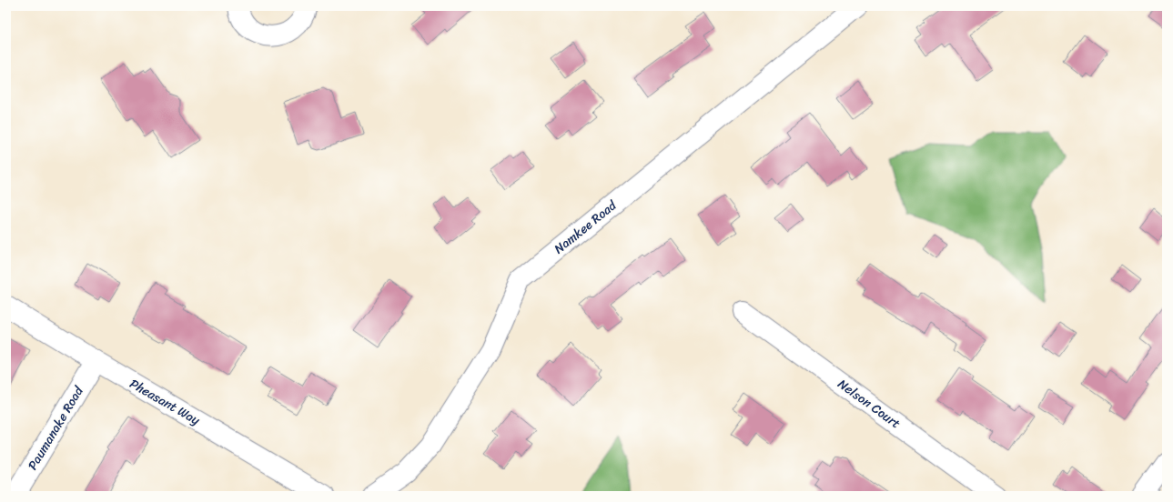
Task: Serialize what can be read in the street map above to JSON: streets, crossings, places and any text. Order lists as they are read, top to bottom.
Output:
{
  "streets": {
    "street": [
      "Namkee Road",
      "Pheasant Way",
      "Nelson Court",
      "Paumanake Road"
    ]
  },
  "crossings": [
    ["Pheasant Way", "Paumanake Road"]
  ]
}
